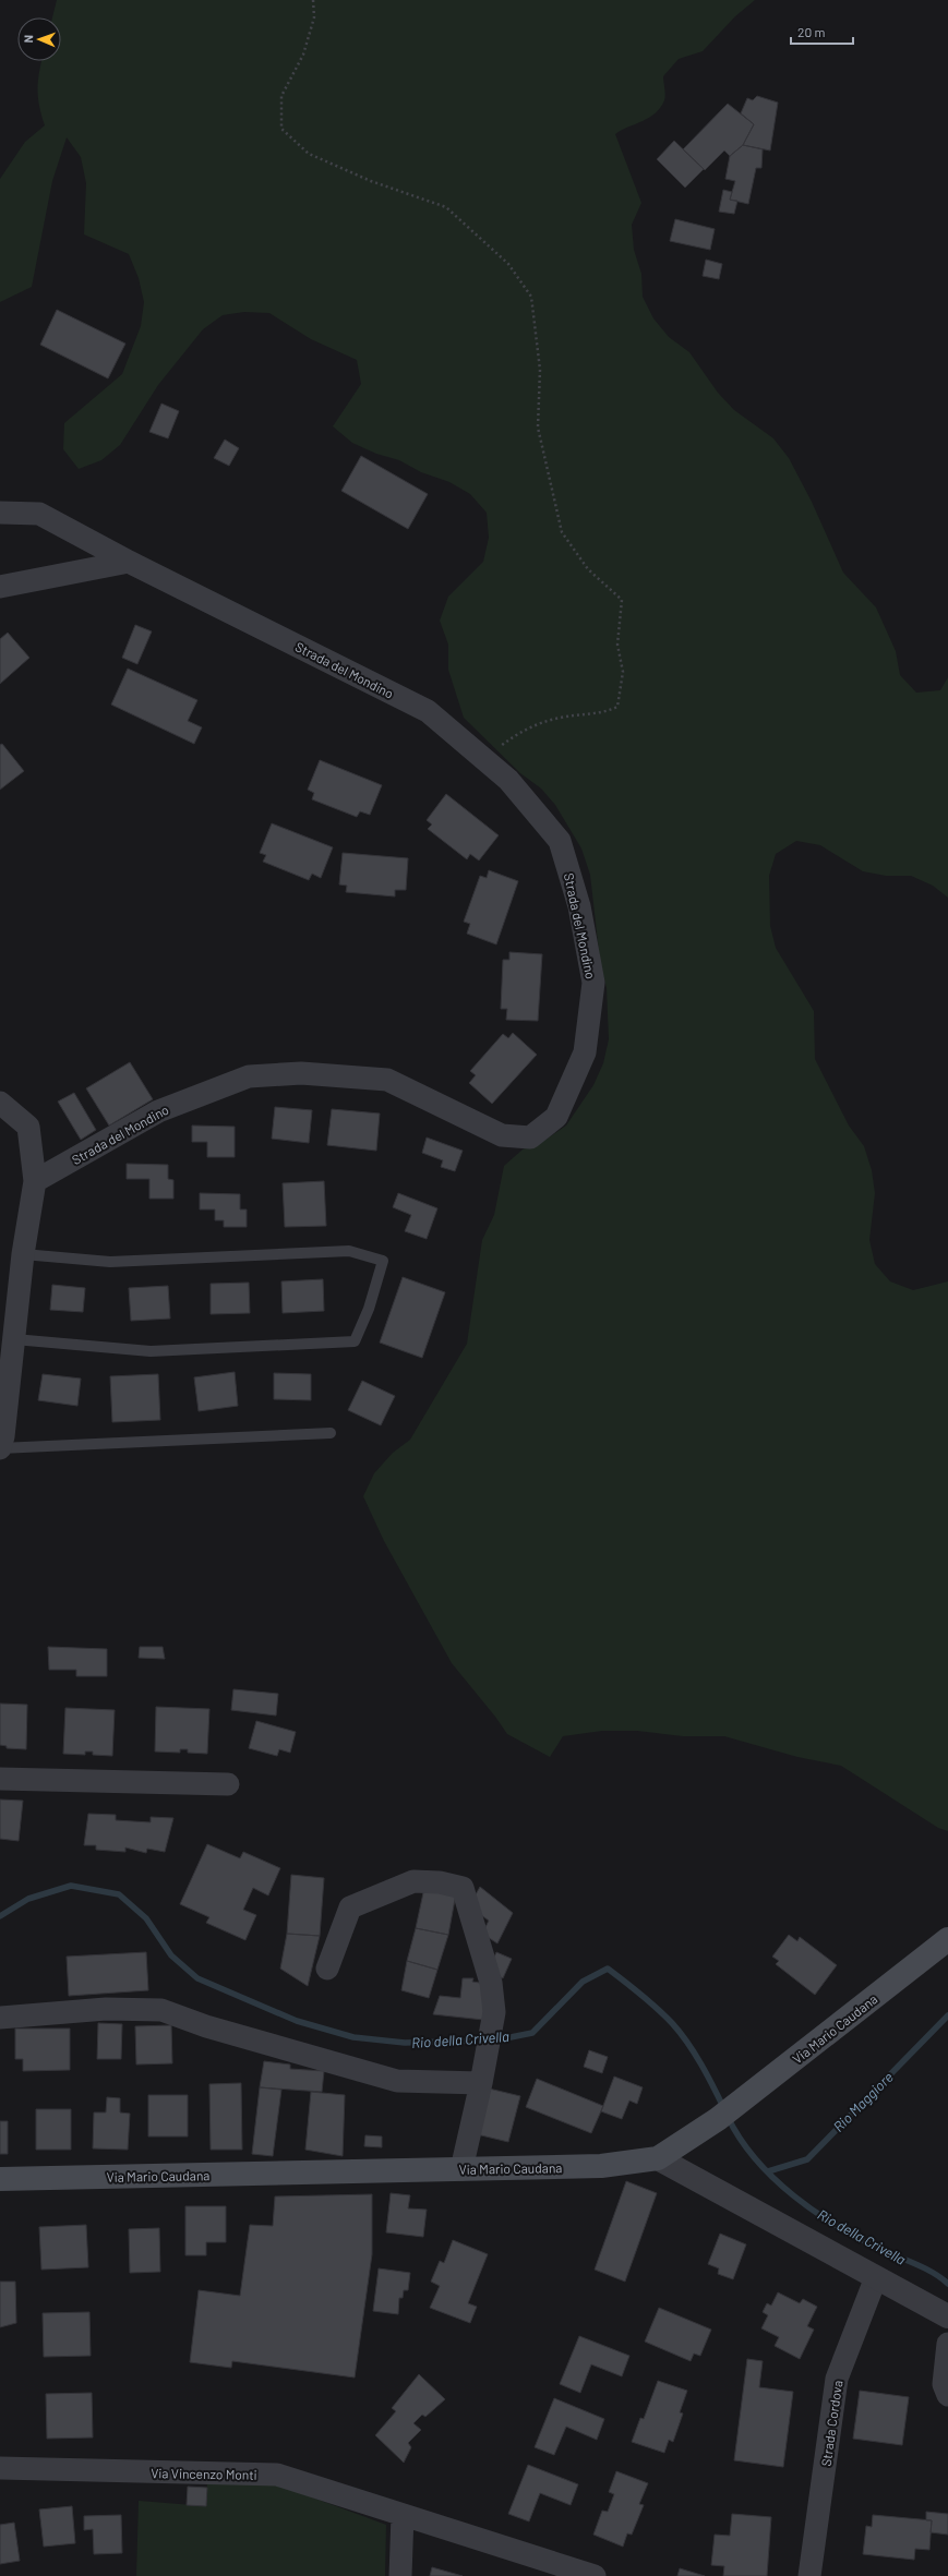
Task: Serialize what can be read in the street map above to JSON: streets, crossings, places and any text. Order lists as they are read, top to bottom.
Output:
{
  "streets": {
    "main road": ["Via Mario Caudana"],
    "street": ["Strada del Mondino", "Strada Cordova", "Via Vincenzo Monti"]
  },
  "water": ["Rio della Crivella", "Rio Maggiore"],
  "scale_bar": "20 m",
  "north": "left"
}
